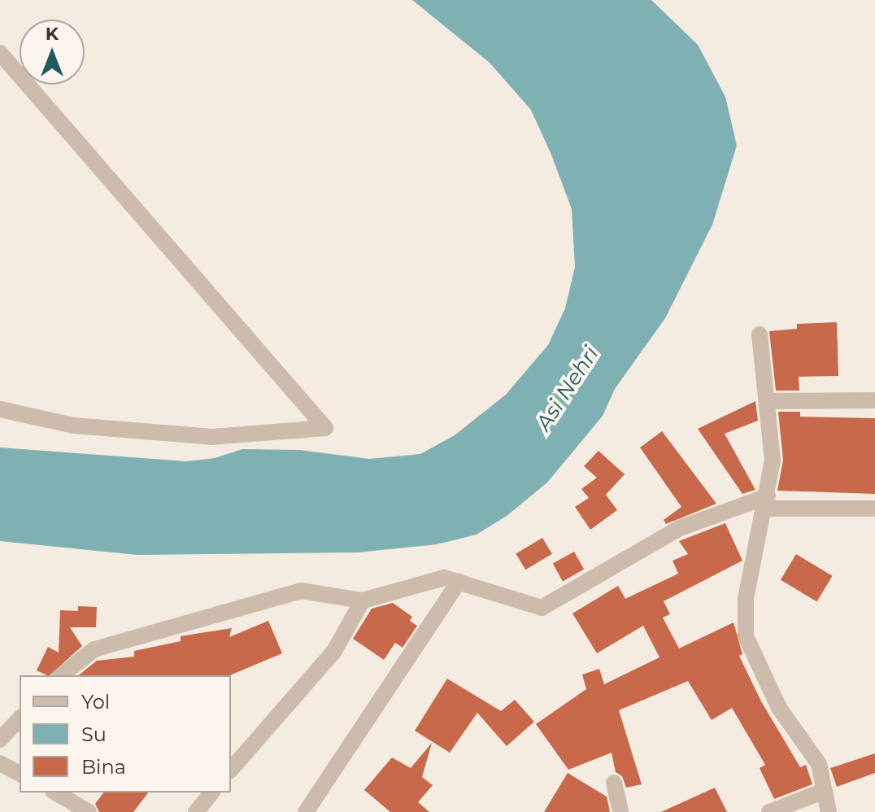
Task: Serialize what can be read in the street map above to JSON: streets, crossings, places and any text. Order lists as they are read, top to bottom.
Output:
{
  "water": ["Asi Nehri"],
  "legend": ["Yol", "Su", "Bina"],
  "north": "top"
}
